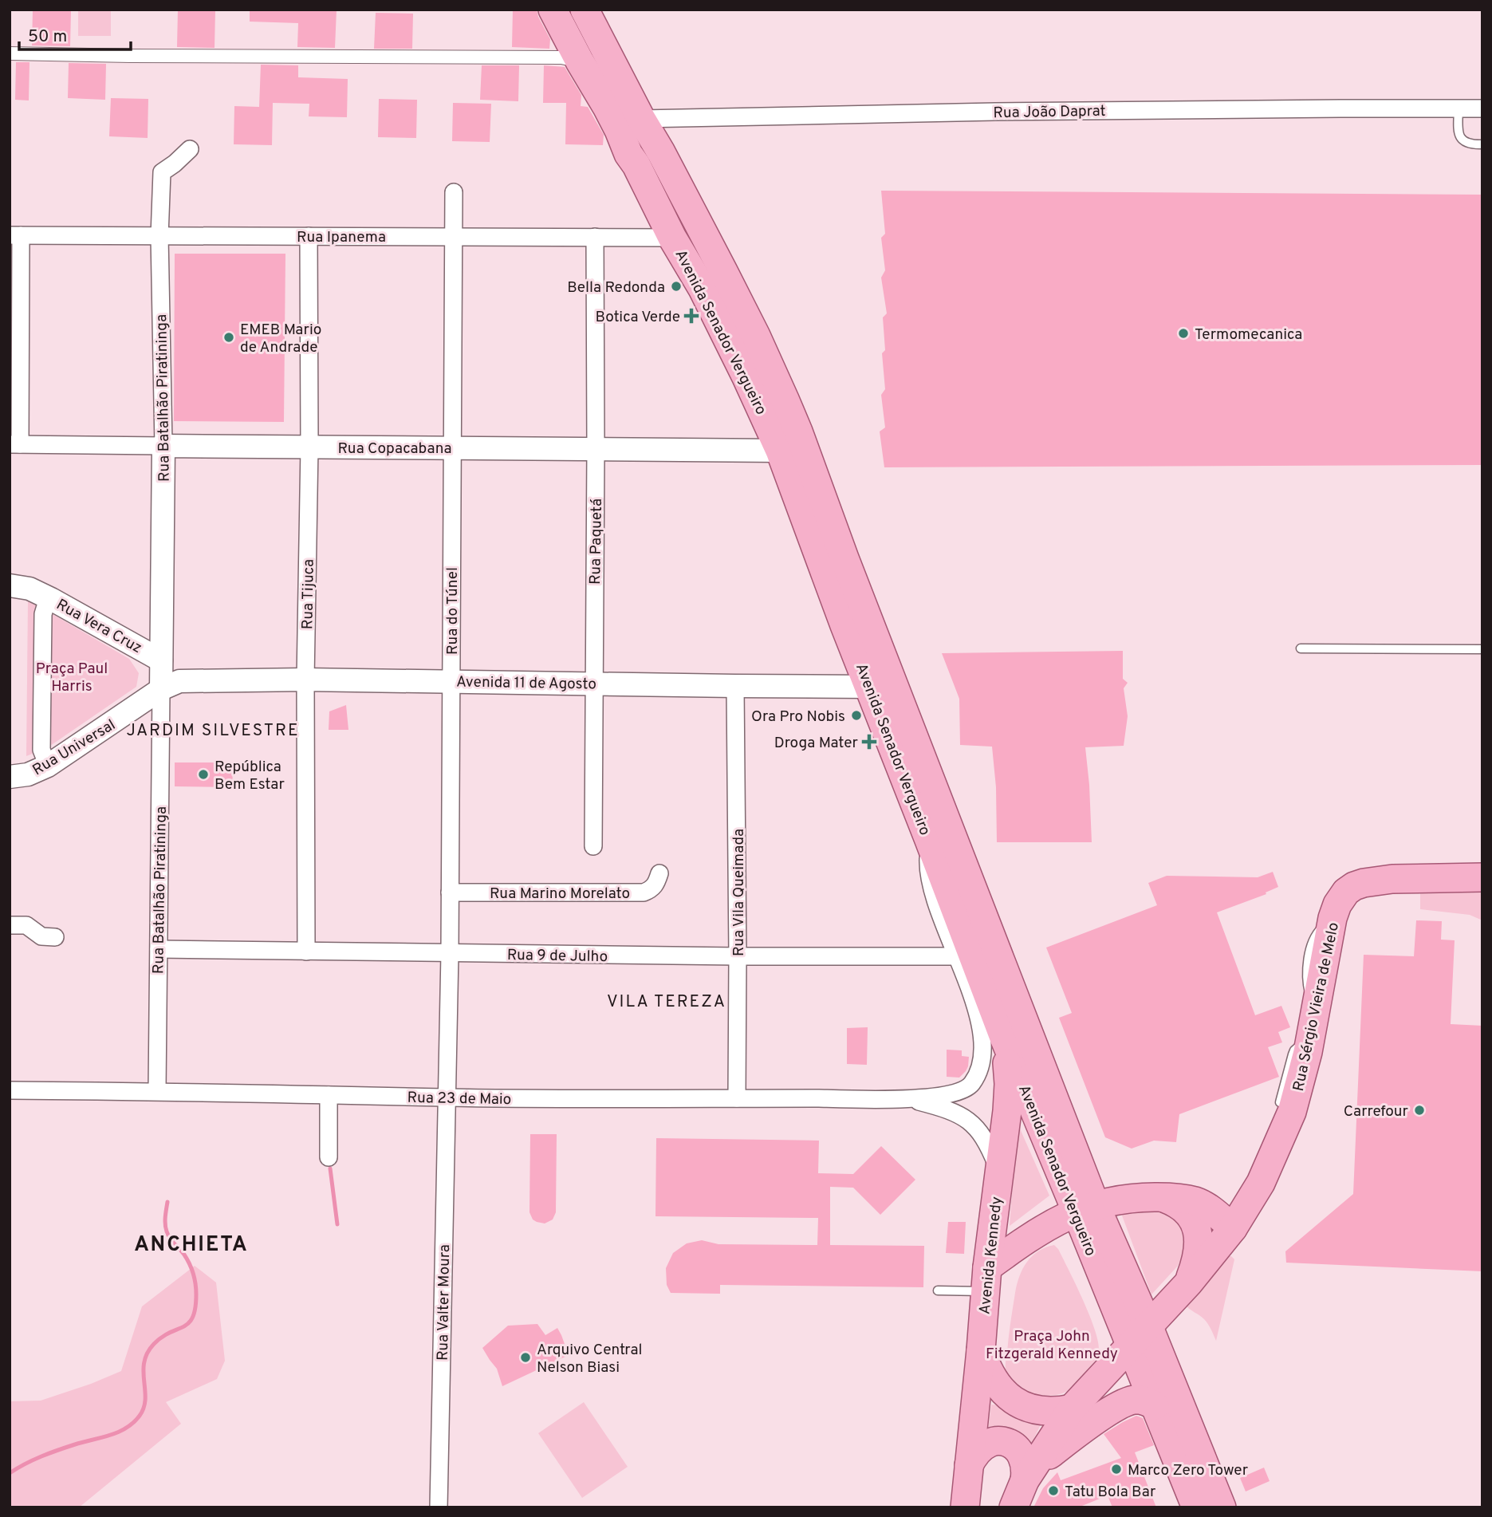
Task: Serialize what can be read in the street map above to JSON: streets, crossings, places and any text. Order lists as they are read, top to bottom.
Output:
{
  "streets": {
    "main road": ["Avenida Senador Vergueiro", "Rua Sérgio Vieira de Melo", "Avenida Kennedy"],
    "street": [
      "Rua João Daprat",
      "Rua Ipanema",
      "Rua Batalhão Piratininga",
      "Rua Copacabana",
      "Rua Paquetá",
      "Rua Tijuca",
      "Rua do Túnel",
      "Rua Vera Cruz",
      "Avenida 11 de Agosto",
      "Rua Universal",
      "Rua Marino Morelato",
      "Rua Vila Queimada",
      "Rua 9 de Julho",
      "Rua 23 de Maio",
      "Rua Valter Moura"
    ]
  },
  "crossings": [
    ["Rua João Daprat", "Avenida Senador Vergueiro"],
    ["Rua Ipanema", "Avenida Senador Vergueiro"],
    ["Rua Ipanema", "Rua Batalhão Piratininga"],
    ["Rua Ipanema", "Rua Paquetá"],
    ["Rua Ipanema", "Rua Tijuca"],
    ["Rua Ipanema", "Rua do Túnel"],
    ["Avenida Senador Vergueiro", "Rua Copacabana"],
    ["Avenida Senador Vergueiro", "Avenida 11 de Agosto"],
    ["Avenida Senador Vergueiro", "Rua Sérgio Vieira de Melo"],
    ["Avenida Senador Vergueiro", "Avenida Kennedy"],
    ["Rua Batalhão Piratininga", "Rua Copacabana"],
    ["Rua Batalhão Piratininga", "Rua Vera Cruz"],
    ["Rua Batalhão Piratininga", "Avenida 11 de Agosto"],
    ["Rua Batalhão Piratininga", "Rua Universal"],
    ["Rua Batalhão Piratininga", "Rua 9 de Julho"],
    ["Rua Batalhão Piratininga", "Rua 23 de Maio"],
    ["Rua Copacabana", "Rua Paquetá"],
    ["Rua Copacabana", "Rua Tijuca"],
    ["Rua Copacabana", "Rua do Túnel"],
    ["Rua Paquetá", "Avenida 11 de Agosto"],
    ["Rua Tijuca", "Avenida 11 de Agosto"],
    ["Rua Tijuca", "Rua 9 de Julho"],
    ["Rua do Túnel", "Avenida 11 de Agosto"],
    ["Rua do Túnel", "Rua Marino Morelato"],
    ["Rua do Túnel", "Rua 9 de Julho"],
    ["Rua do Túnel", "Rua 23 de Maio"],
    ["Rua do Túnel", "Rua Valter Moura"],
    ["Rua Vera Cruz", "Avenida 11 de Agosto"],
    ["Rua Vera Cruz", "Rua Universal"],
    ["Avenida 11 de Agosto", "Rua Universal"],
    ["Avenida 11 de Agosto", "Rua Vila Queimada"],
    ["Rua Vila Queimada", "Rua 9 de Julho"],
    ["Rua Vila Queimada", "Rua 23 de Maio"],
    ["Rua 9 de Julho", "Rua 23 de Maio"],
    ["Rua Sérgio Vieira de Melo", "Avenida Kennedy"],
    ["Rua 23 de Maio", "Avenida Kennedy"],
    ["Rua 23 de Maio", "Rua Valter Moura"]
  ],
  "districts": ["JARDIM SILVESTRE", "VILA TEREZA", "ANCHIETA"],
  "parks": ["Praça Paul Harris", "Praça John Fitzgerald Kennedy"],
  "places": {
    "other": [
      "Bella Redonda",
      "Termomecanica",
      "EMEB Mario de Andrade",
      "Ora Pro Nobis",
      "República Bem Estar",
      "Carrefour",
      "Arquivo Central Nelson Biasi",
      "Marco Zero Tower",
      "Tatu Bola Bar"
    ],
    "health": ["Botica Verde", "Droga Mater"]
  },
  "scale_bar": "50 m"
}
